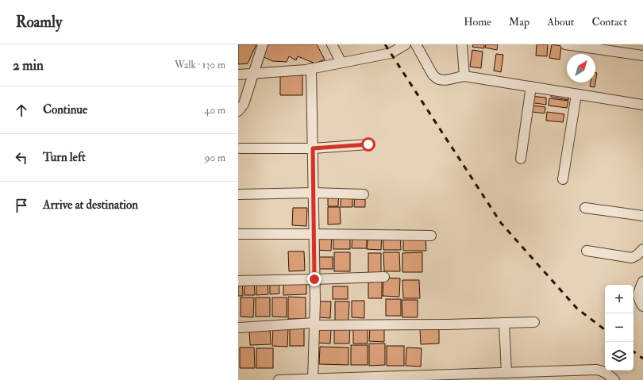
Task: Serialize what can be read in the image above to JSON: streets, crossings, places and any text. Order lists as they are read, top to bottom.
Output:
{
  "north": "top right",
  "page": {
    "header": "Roamly",
    "nav": [
      "Home",
      "Map",
      "About",
      "Contact"
    ],
    "heading": ["2 min", "Walk · 130 m"],
    "list": [
      ["Continue", "40 m"],
      ["Turn left", "90 m"],
      "Arrive at destination"
    ],
    "map_buttons": ["+", "−"]
  }
}
